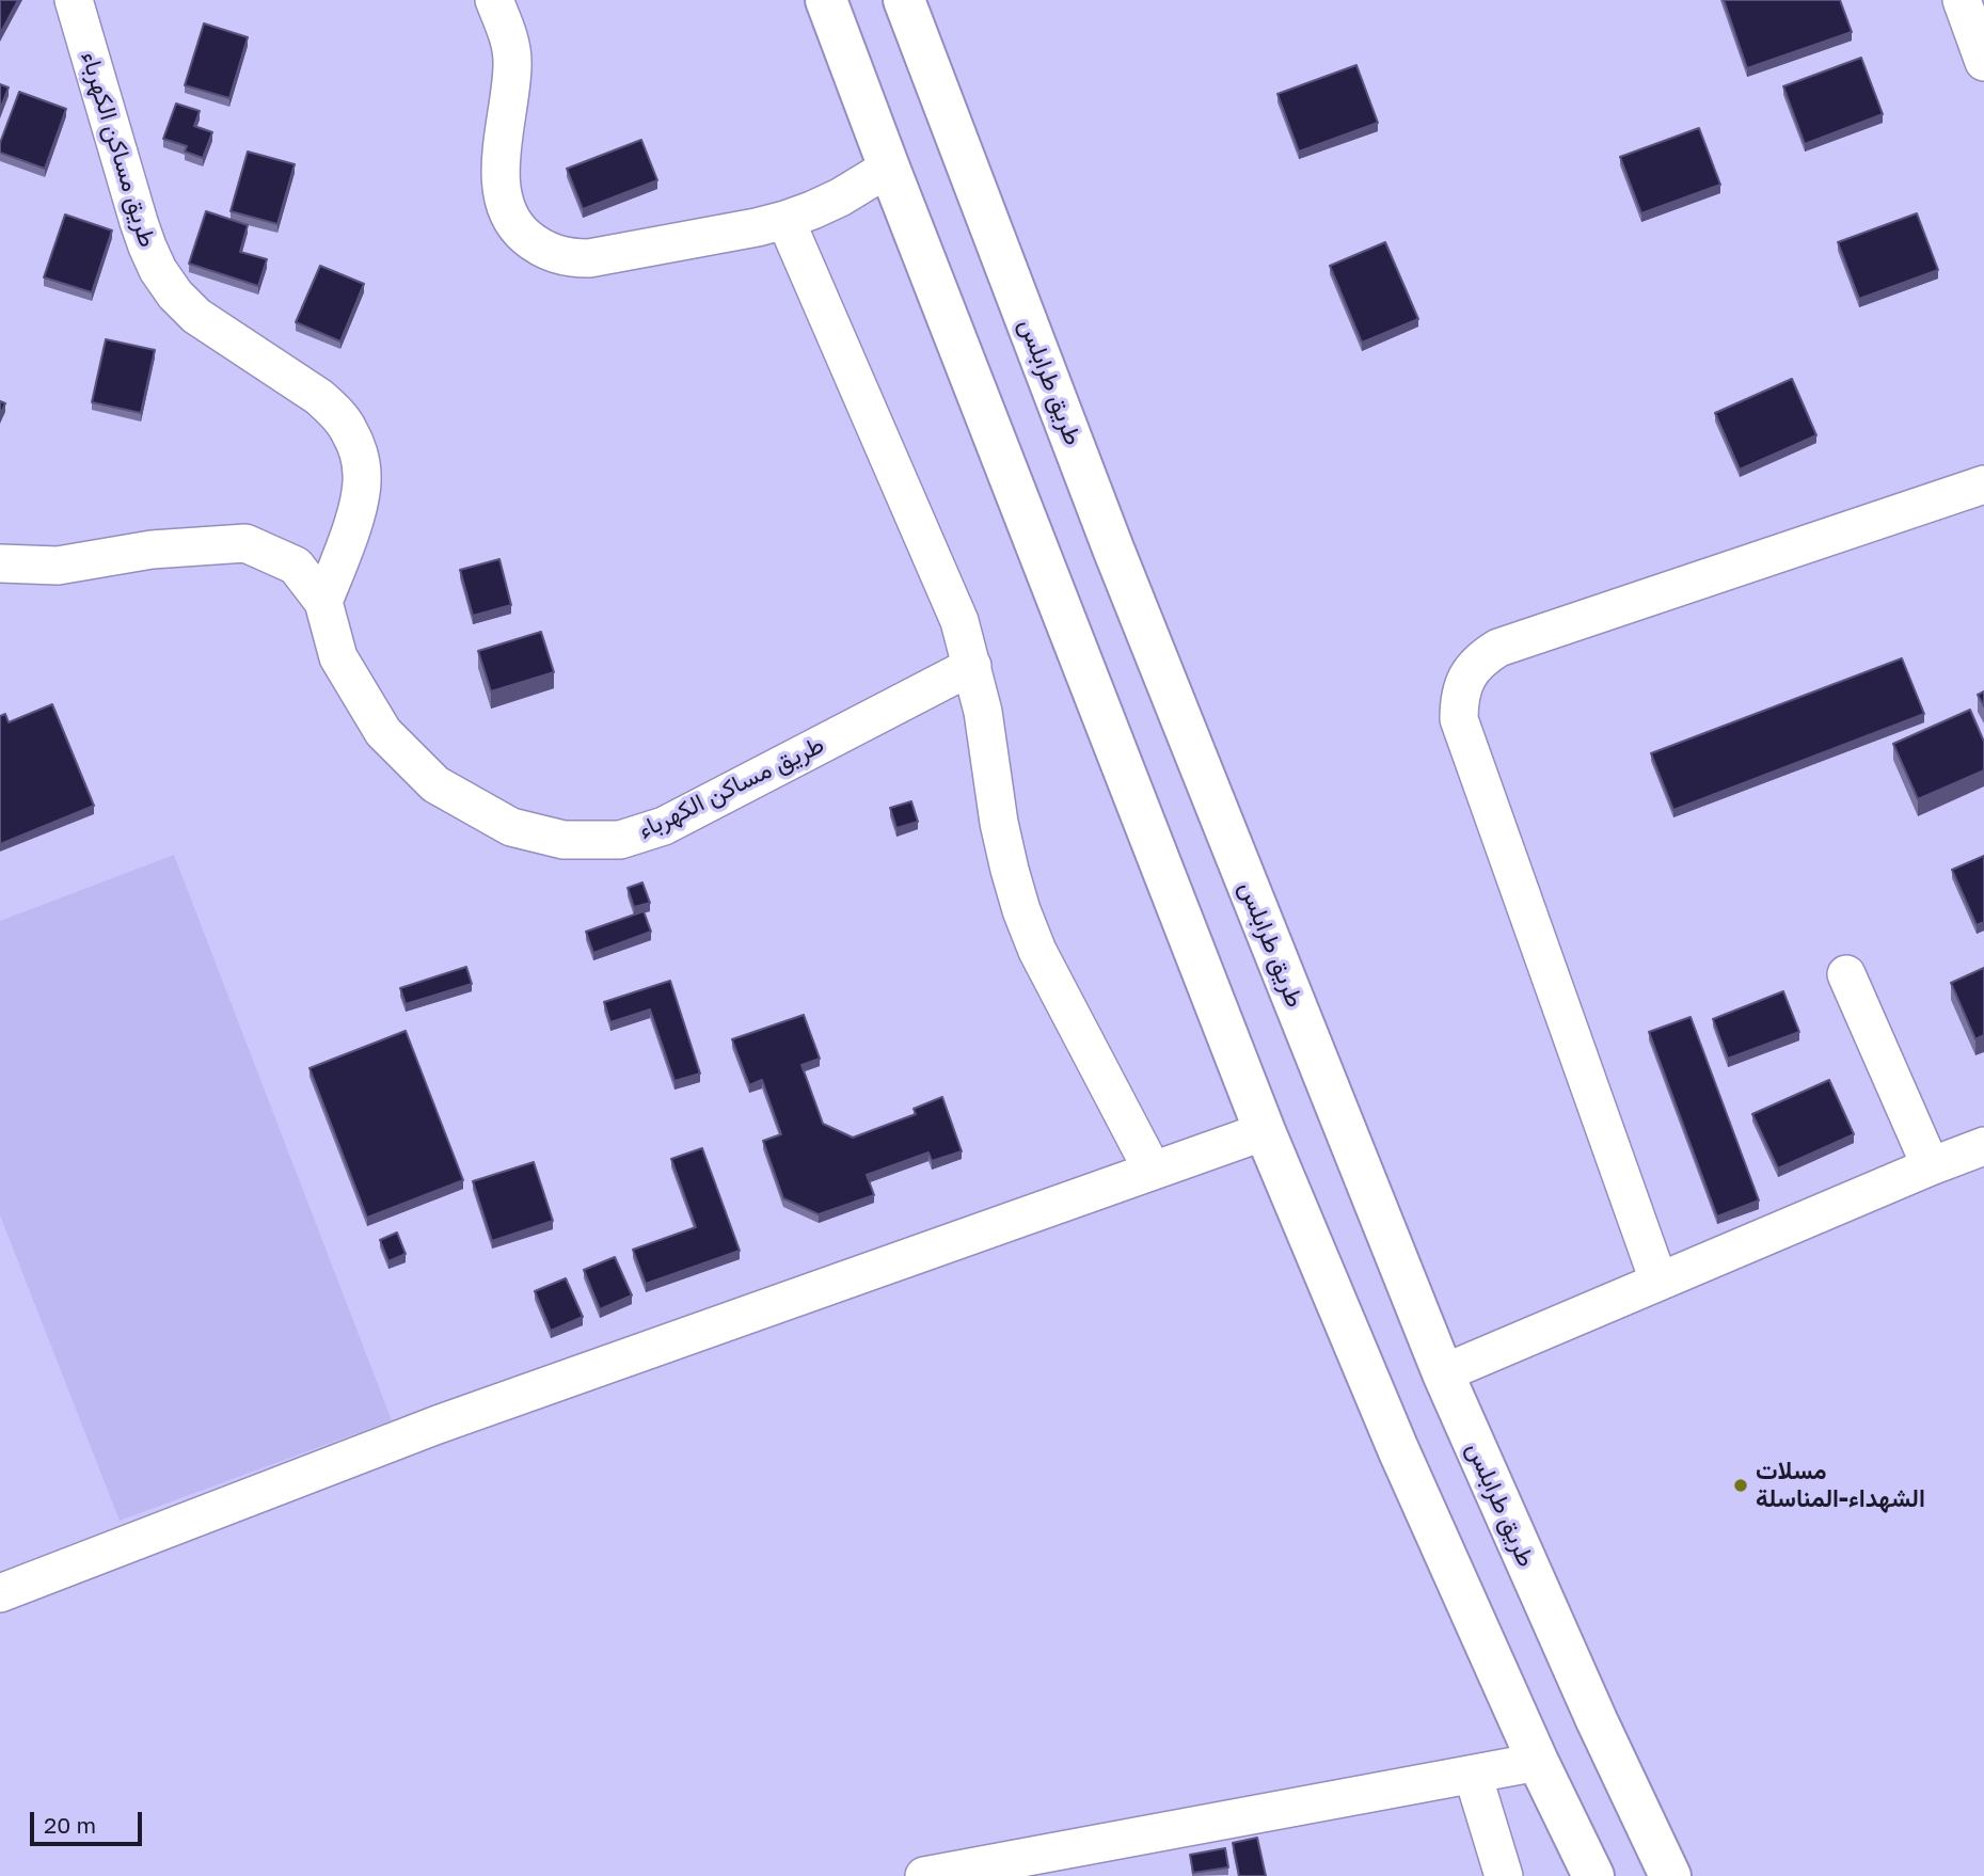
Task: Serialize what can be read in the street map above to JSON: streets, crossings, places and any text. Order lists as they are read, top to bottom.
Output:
{
  "streets": {
    "highway": ["طريق طرابلس"],
    "street": ["طريق مساكن الكهرباء"]
  },
  "places": ["مسلات الشهداء-المناسلة"],
  "scale_bar": "20 m"
}
